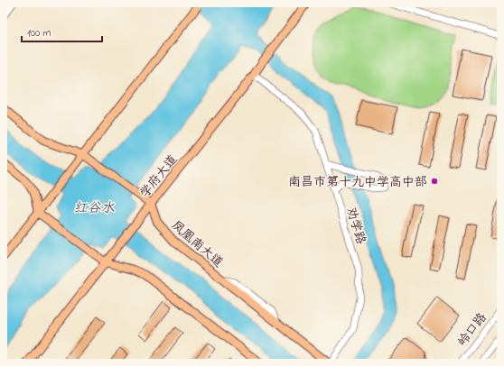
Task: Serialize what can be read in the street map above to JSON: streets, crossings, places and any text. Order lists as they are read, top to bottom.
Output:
{
  "streets": {
    "main road": ["学府大道", "凤凰南大道"],
    "street": ["劝学路", "岭口路"]
  },
  "crossings": [
    ["学府大道", "劝学路"],
    ["学府大道", "凤凰南大道"],
    ["劝学路", "凤凰南大道"]
  ],
  "water": ["红谷水"],
  "places": ["南昌市第十九中学高中部"],
  "scale_bar": "100 m"
}
